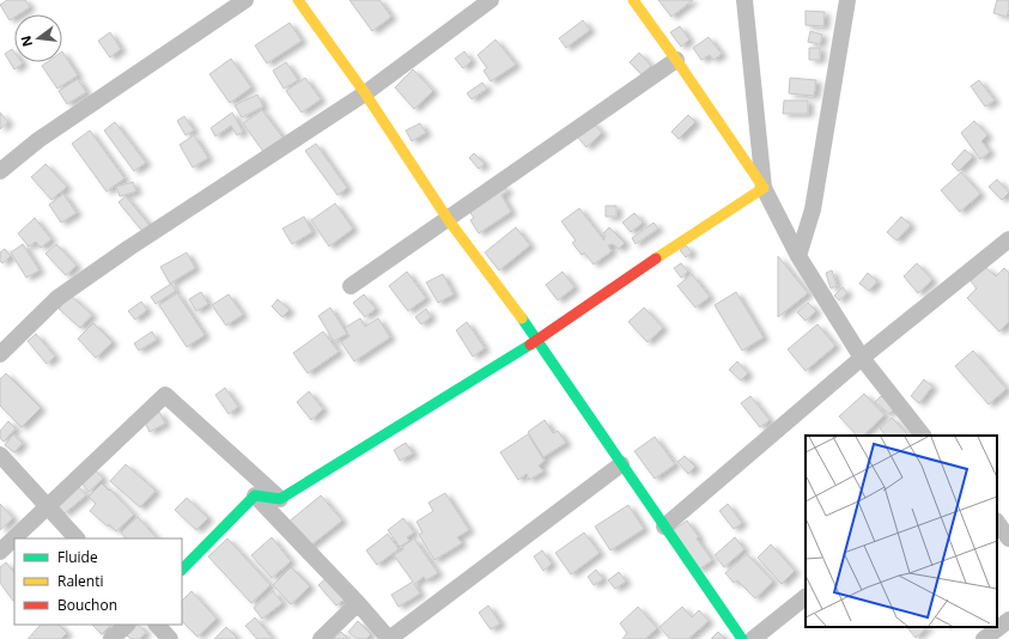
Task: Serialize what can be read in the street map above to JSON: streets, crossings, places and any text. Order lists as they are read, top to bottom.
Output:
{
  "legend": ["Fluide", "Ralenti", "Bouchon"],
  "north": "left"
}
